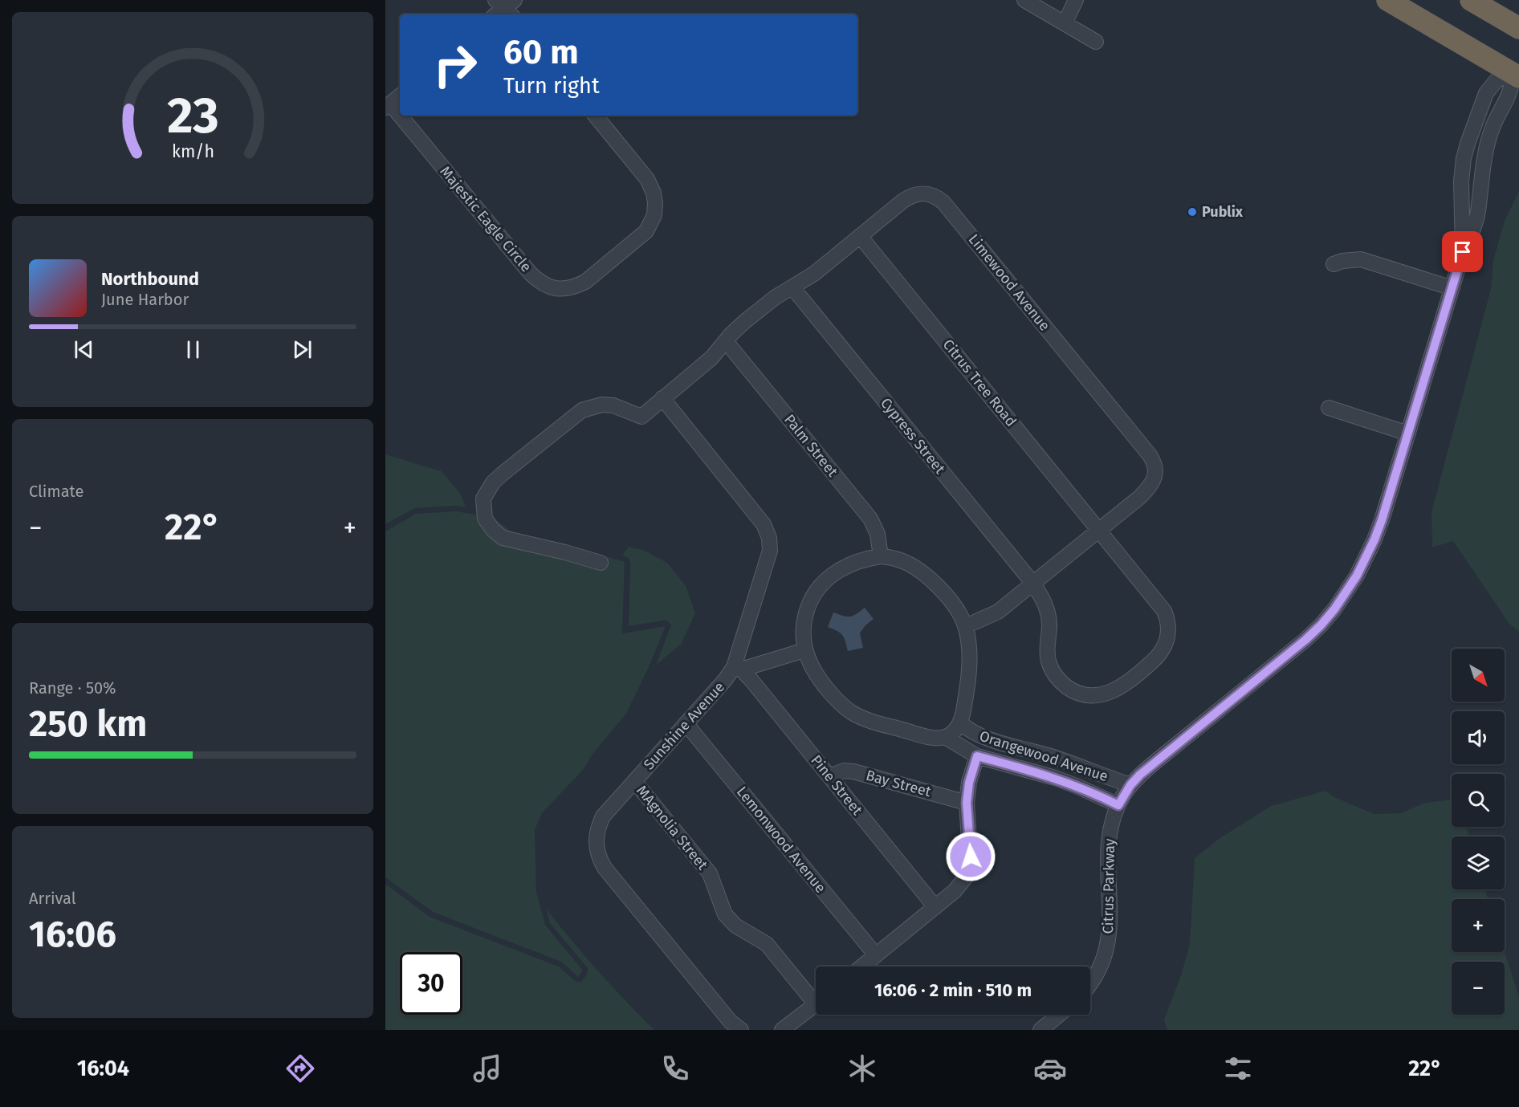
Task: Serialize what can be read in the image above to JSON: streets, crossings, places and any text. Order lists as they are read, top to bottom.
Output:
{
  "streets": {
    "street": [
      "Majestic Eagle Circle",
      "Limewood Avenue",
      "Citrus Tree Road",
      "Cypress Street",
      "Palm Street",
      "Sunshine Avenue",
      "Orangewood Avenue",
      "Bay Street",
      "Pine Street",
      "MAgnolia Street",
      "Lemonwood Avenue",
      "Citrus Parkway"
    ]
  },
  "crossings": [
    ["Limewood Avenue", "Citrus Tree Road"],
    ["Limewood Avenue", "Cypress Street"],
    ["Limewood Avenue", "Palm Street"],
    ["Limewood Avenue", "Sunshine Avenue"],
    ["Citrus Tree Road", "Cypress Street"],
    ["Sunshine Avenue", "Pine Street"],
    ["Sunshine Avenue", "MAgnolia Street"],
    ["Sunshine Avenue", "Lemonwood Avenue"],
    ["Orangewood Avenue", "Citrus Parkway"],
    ["Bay Street", "Pine Street"]
  ],
  "places": ["Publix"],
  "north": "bottom right",
  "page": {
    "turn": ["60 m", "Turn right"],
    "song": ["Northbound", "June Harbor"],
    "tile": [
      "Climate",
      ["Range · 50%", "250 km"],
      ["Arrival", "16:06"]
    ],
    "heat": ["−", "22°", "+"],
    "map_buttons": ["+", "−"],
    "limit": "30",
    "trip": "16:06 · 2 min · 510 m",
    "tabs": ["16:04", "22°"],
    "gauge": ["23", "km/h"]
  }
}
